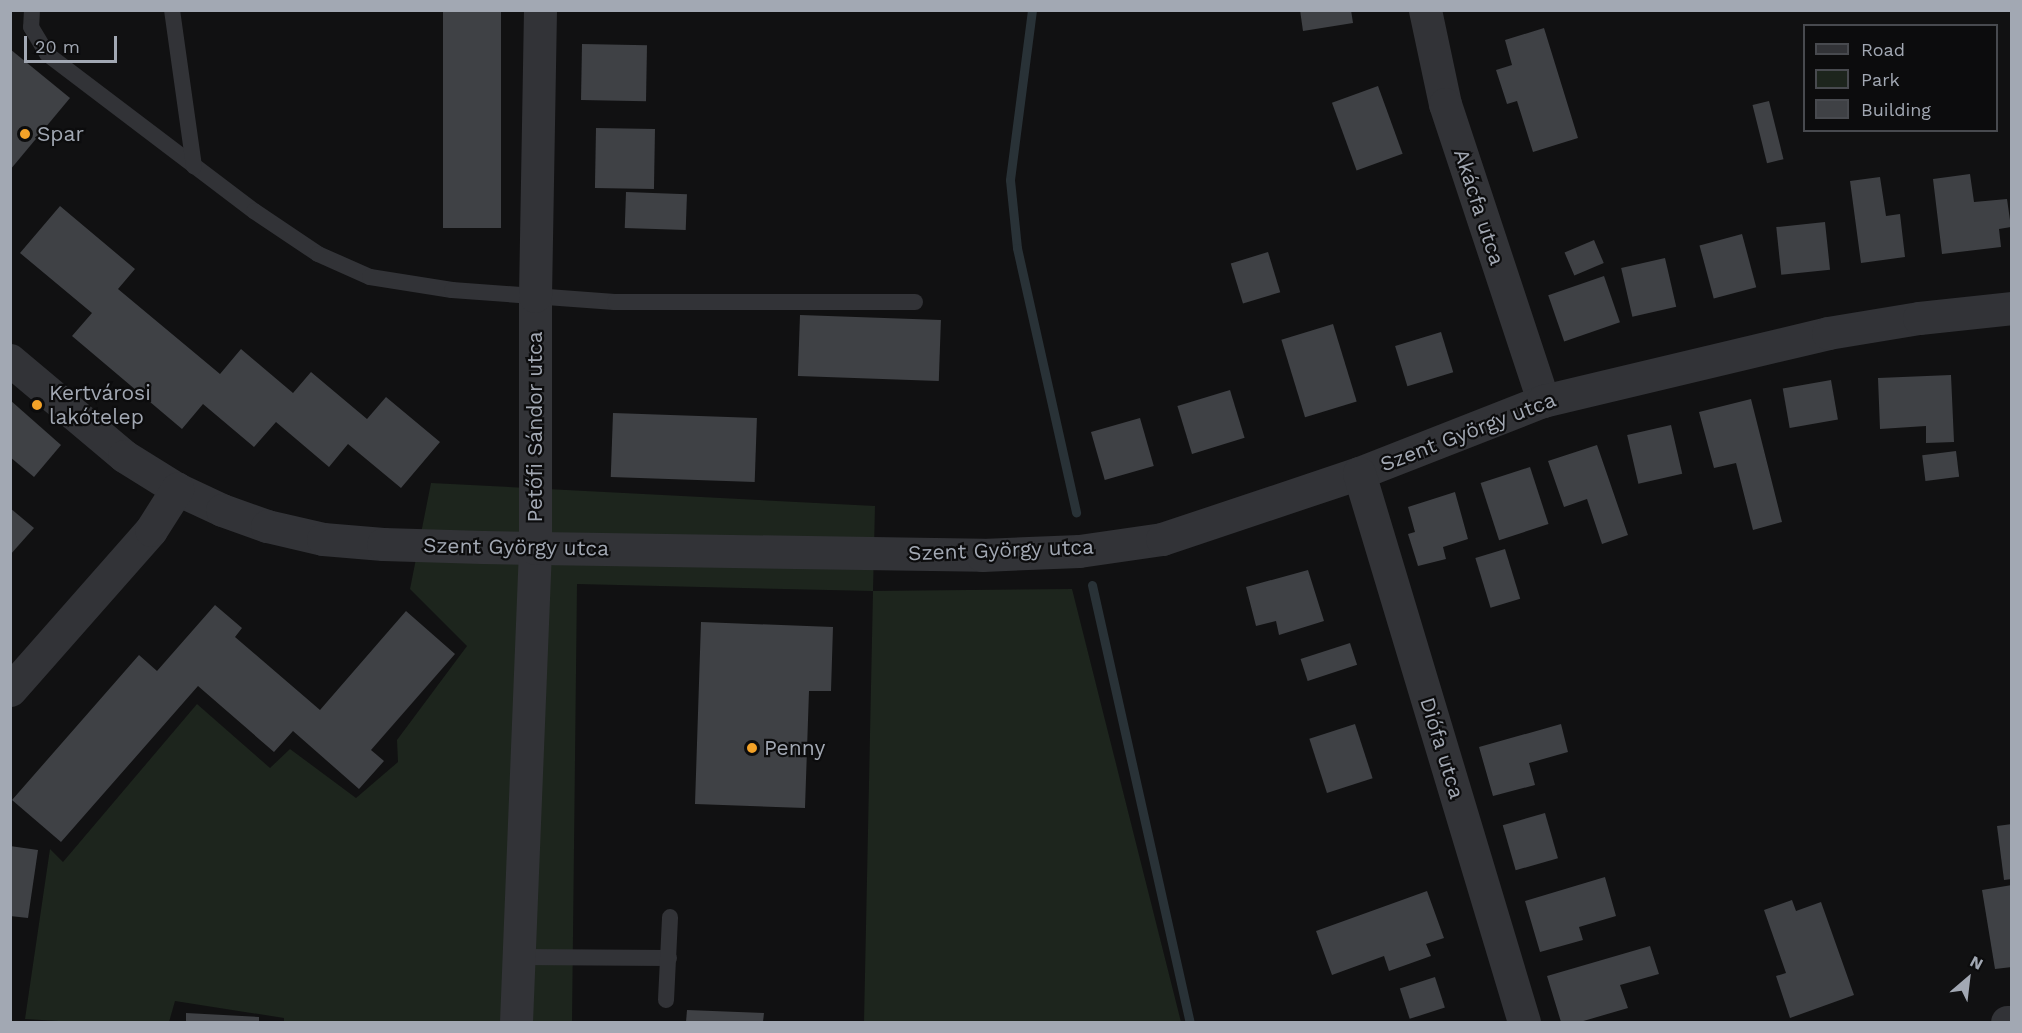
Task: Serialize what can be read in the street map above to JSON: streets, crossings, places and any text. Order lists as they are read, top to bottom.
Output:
{
  "streets": {
    "street": [
      "Akácfa utca",
      "Petőfi Sándor utca",
      "Szent György utca",
      "Diófa utca"
    ]
  },
  "crossings": [
    ["Akácfa utca", "Szent György utca"],
    ["Petőfi Sándor utca", "Szent György utca"],
    ["Szent György utca", "Diófa utca"]
  ],
  "places": ["Spar", "Kertvárosi lakótelep", "Penny"],
  "legend": ["Road", "Park", "Building"],
  "scale_bar": "20 m",
  "north": "top right"
}
